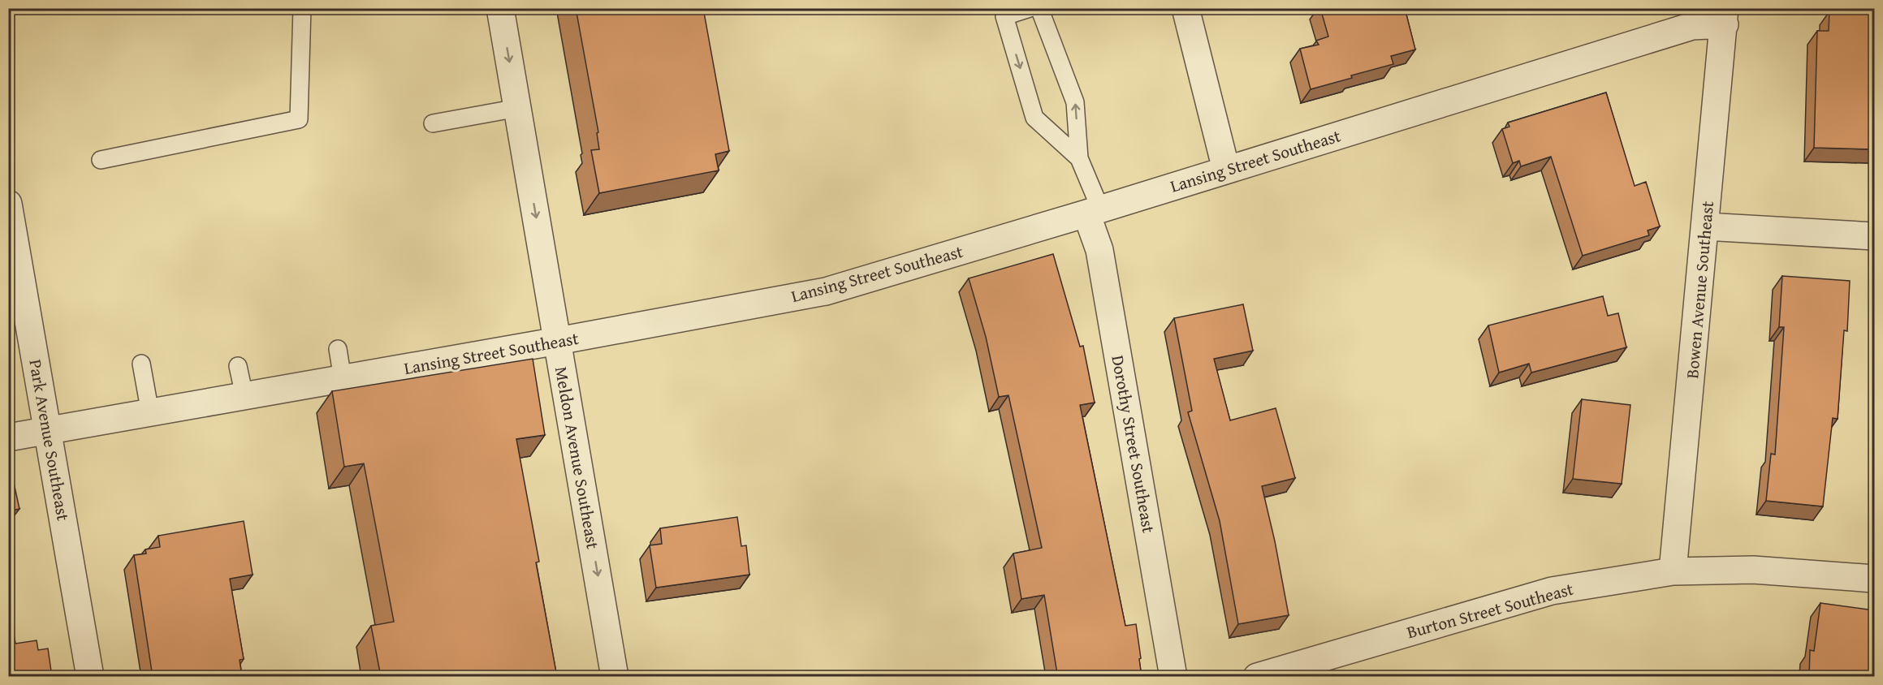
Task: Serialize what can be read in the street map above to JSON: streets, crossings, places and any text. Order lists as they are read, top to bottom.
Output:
{
  "streets": {
    "street": [
      "Lansing Street Southeast",
      "Bowen Avenue Southeast",
      "Park Avenue Southeast",
      "Dorothy Street Southeast",
      "Meldon Avenue Southeast",
      "Burton Street Southeast"
    ]
  },
  "crossings": [
    ["Lansing Street Southeast", "Bowen Avenue Southeast"],
    ["Lansing Street Southeast", "Park Avenue Southeast"],
    ["Lansing Street Southeast", "Dorothy Street Southeast"],
    ["Lansing Street Southeast", "Meldon Avenue Southeast"],
    ["Bowen Avenue Southeast", "Burton Street Southeast"]
  ],
  "one_way": ["Meldon Avenue Southeast"]
}
